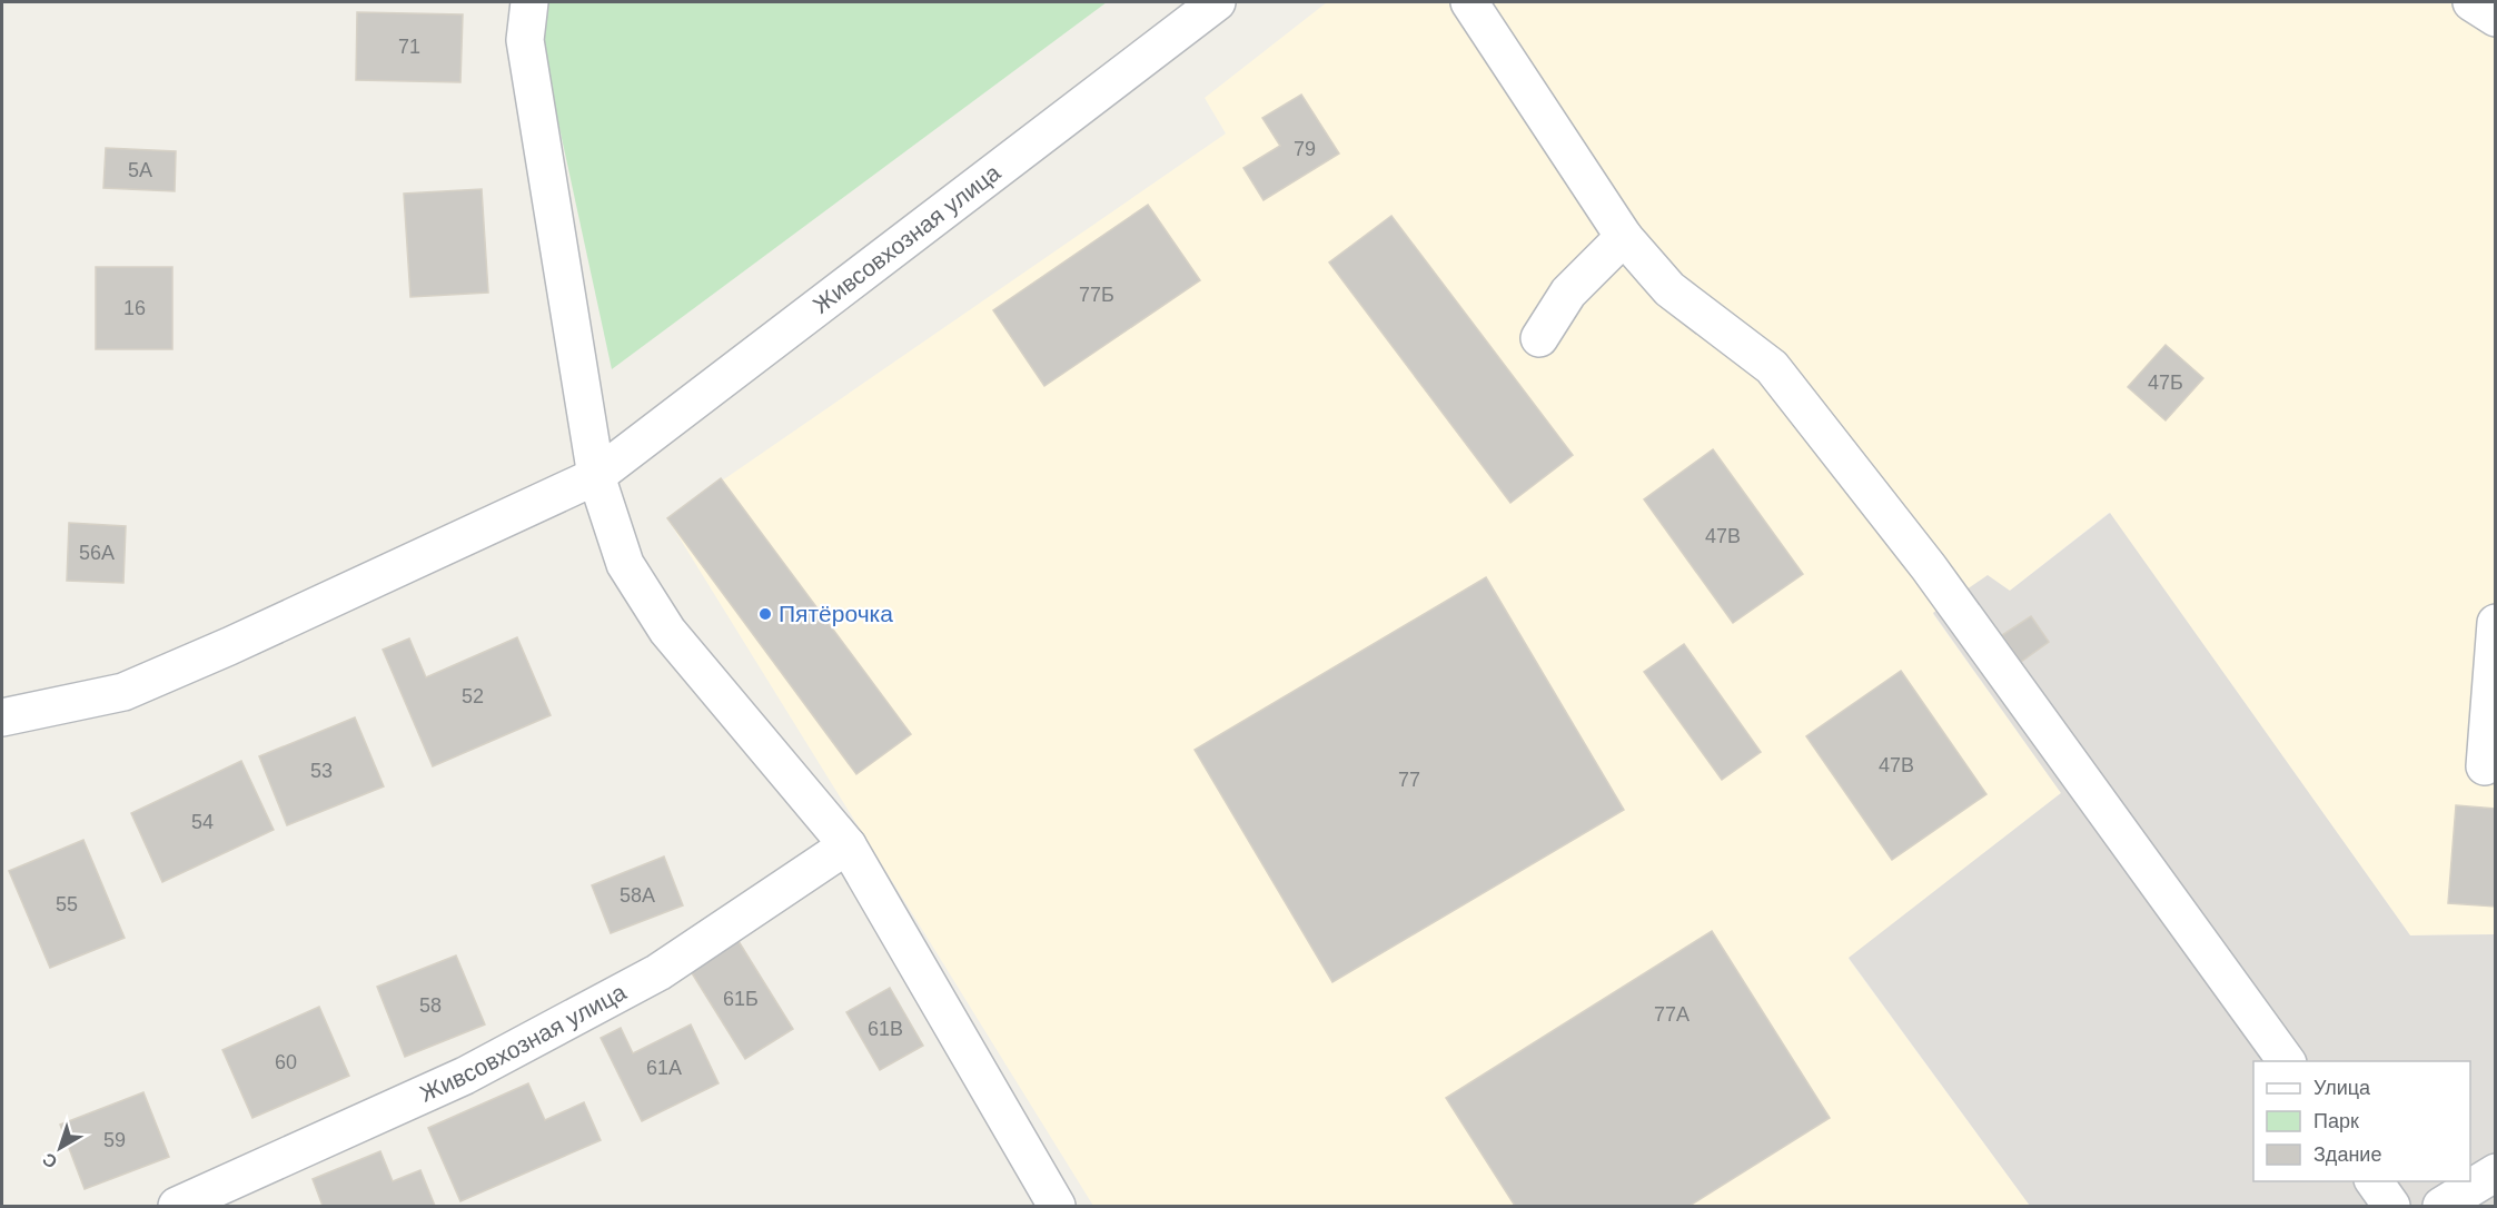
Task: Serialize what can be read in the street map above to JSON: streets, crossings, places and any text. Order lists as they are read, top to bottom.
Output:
{
  "streets": {
    "street": ["Живсовхозная улица"]
  },
  "places": ["Пятёрочка"],
  "house_numbers": [
    "71",
    "79",
    "5А",
    "77Б",
    "16",
    "47Б",
    "47В",
    "56А",
    "52",
    "47В",
    "53",
    "77",
    "54",
    "58А",
    "55",
    "61Б",
    "58",
    "77А",
    "61В",
    "60",
    "61А",
    "59"
  ],
  "legend": ["Улица", "Парк", "Здание"],
  "north": "bottom left"
}
